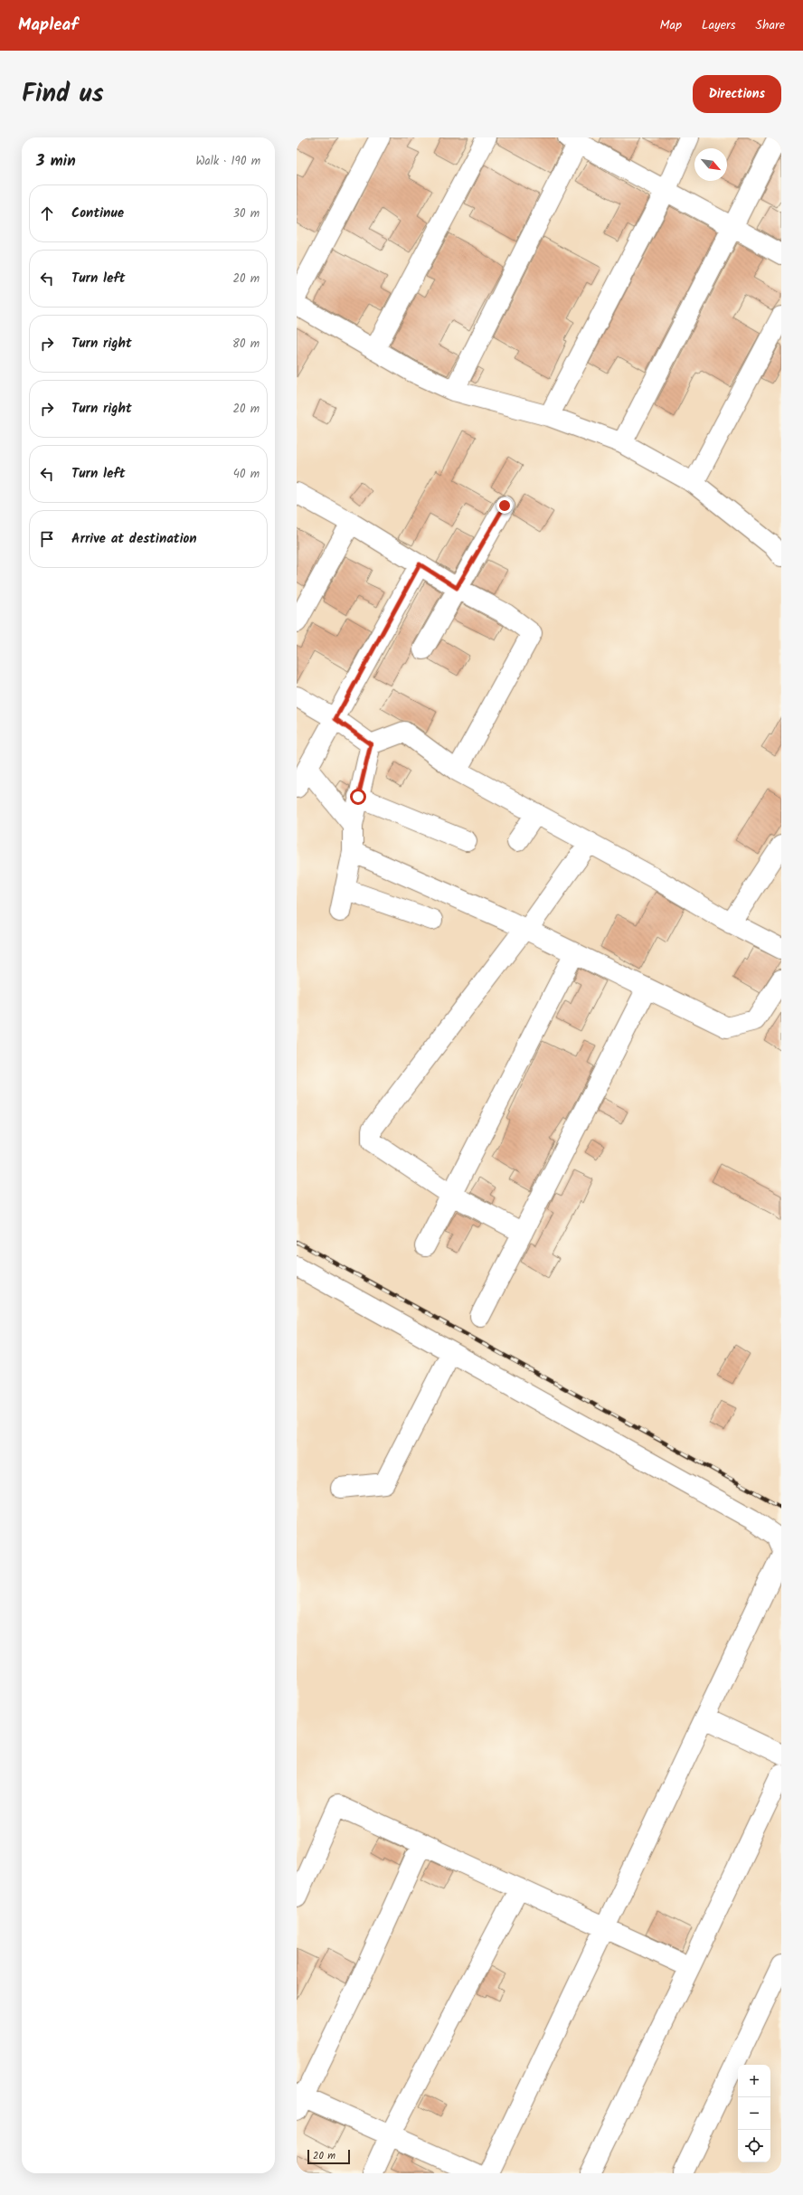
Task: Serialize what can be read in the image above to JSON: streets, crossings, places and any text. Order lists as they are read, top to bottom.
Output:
{
  "scale_bar": "20 m",
  "north": "bottom right",
  "page": {
    "header": "Mapleaf",
    "nav": ["Map", "Layers", "Share"],
    "title": "Find us",
    "buttons": "Directions",
    "heading": ["3 min", "Walk · 190 m"],
    "list": [
      ["Continue", "30 m"],
      ["Turn left", "20 m"],
      ["Turn right", "80 m"],
      ["Turn right", "20 m"],
      ["Turn left", "40 m"],
      "Arrive at destination"
    ],
    "map_buttons": ["+", "−"],
    "scale": "20 m"
  }
}
